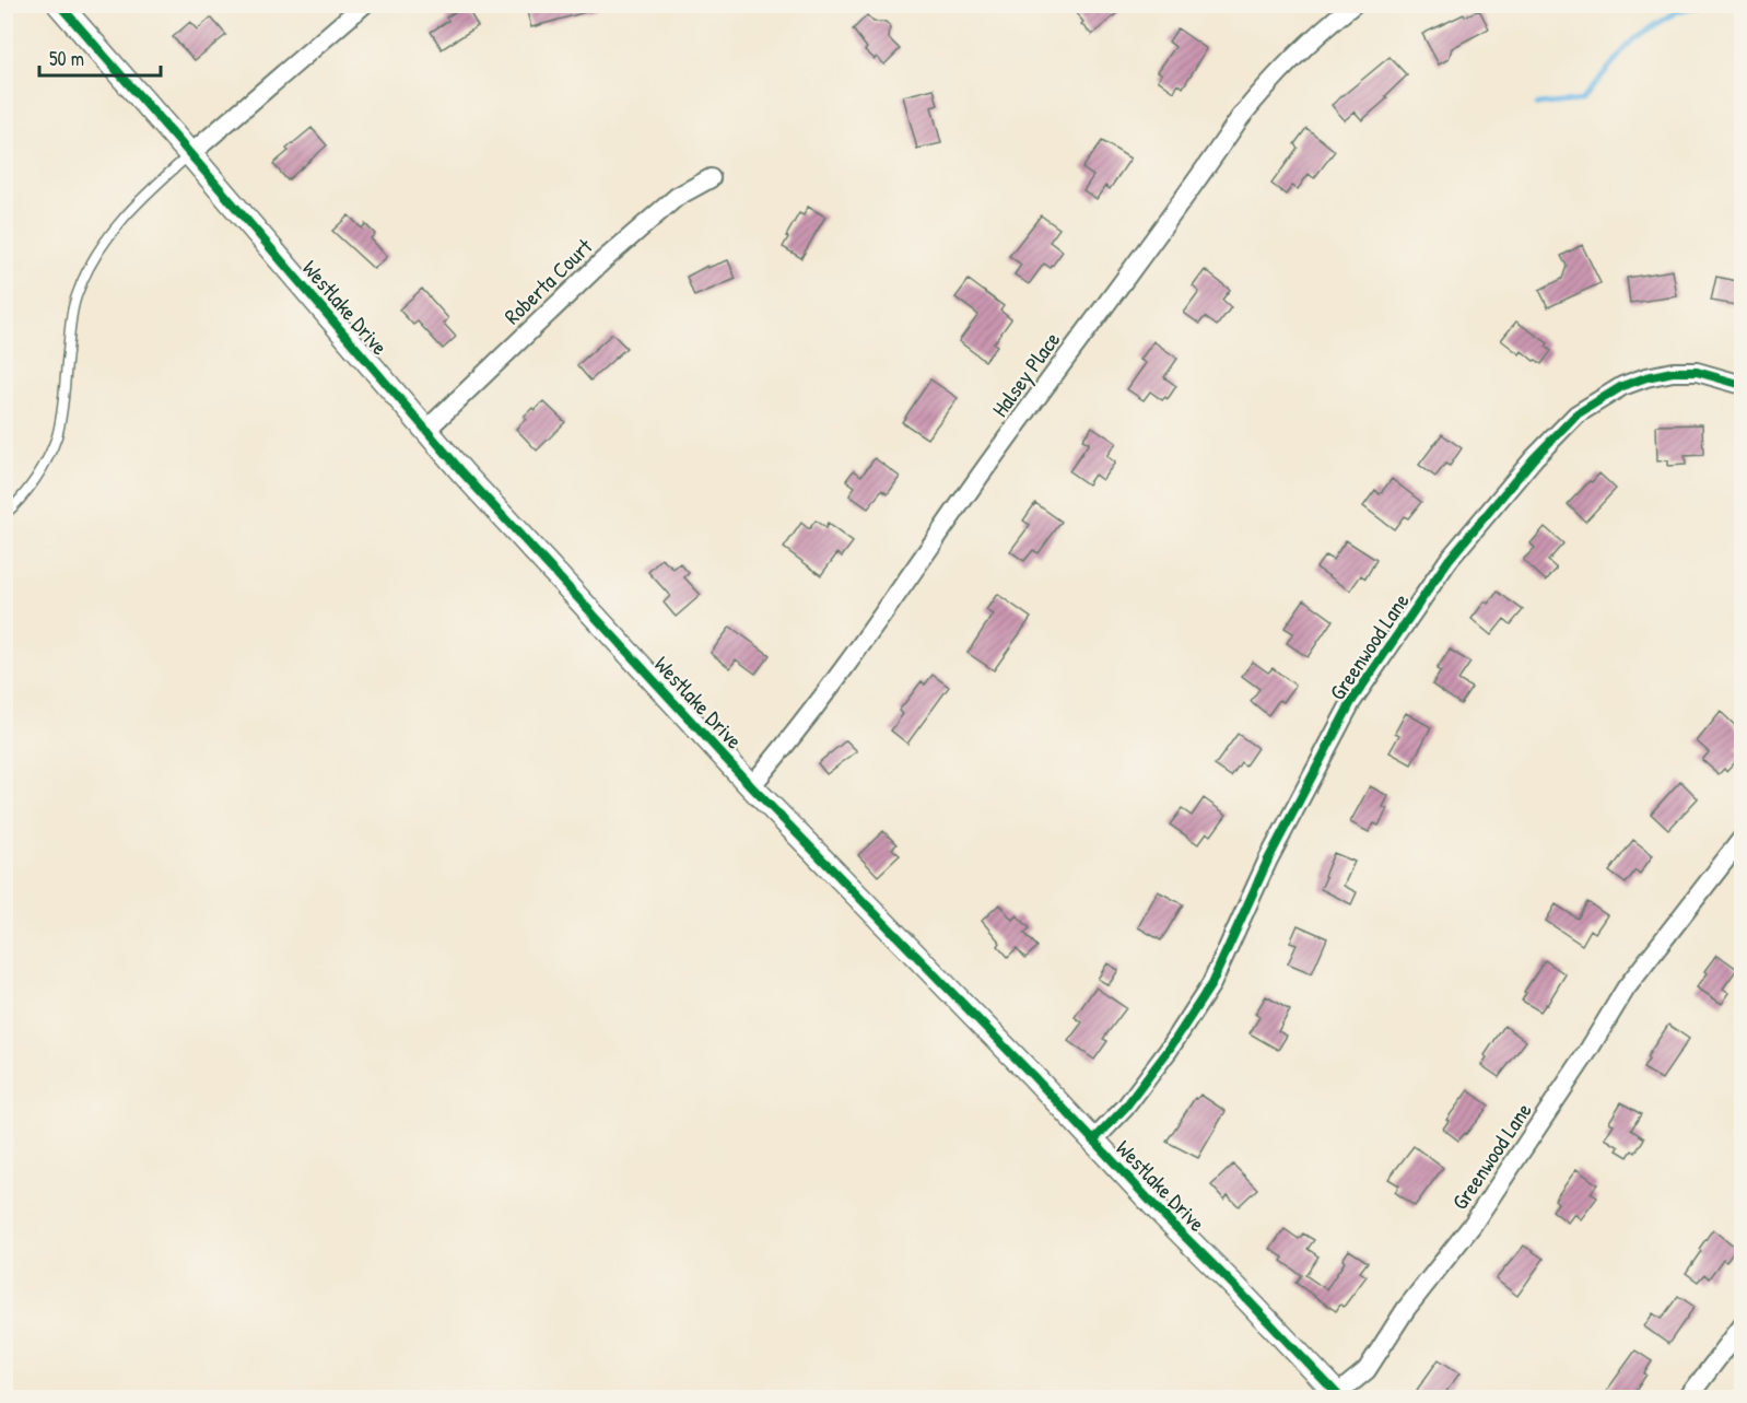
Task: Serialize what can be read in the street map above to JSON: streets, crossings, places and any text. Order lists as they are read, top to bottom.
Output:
{
  "streets": {
    "street": [
      "Roberta Court",
      "Westlake Drive",
      "Halsey Place",
      "Greenwood Lane"
    ]
  },
  "crossings": [
    ["Roberta Court", "Westlake Drive"],
    ["Westlake Drive", "Halsey Place"],
    ["Westlake Drive", "Greenwood Lane"]
  ],
  "scale_bar": "50 m"
}
